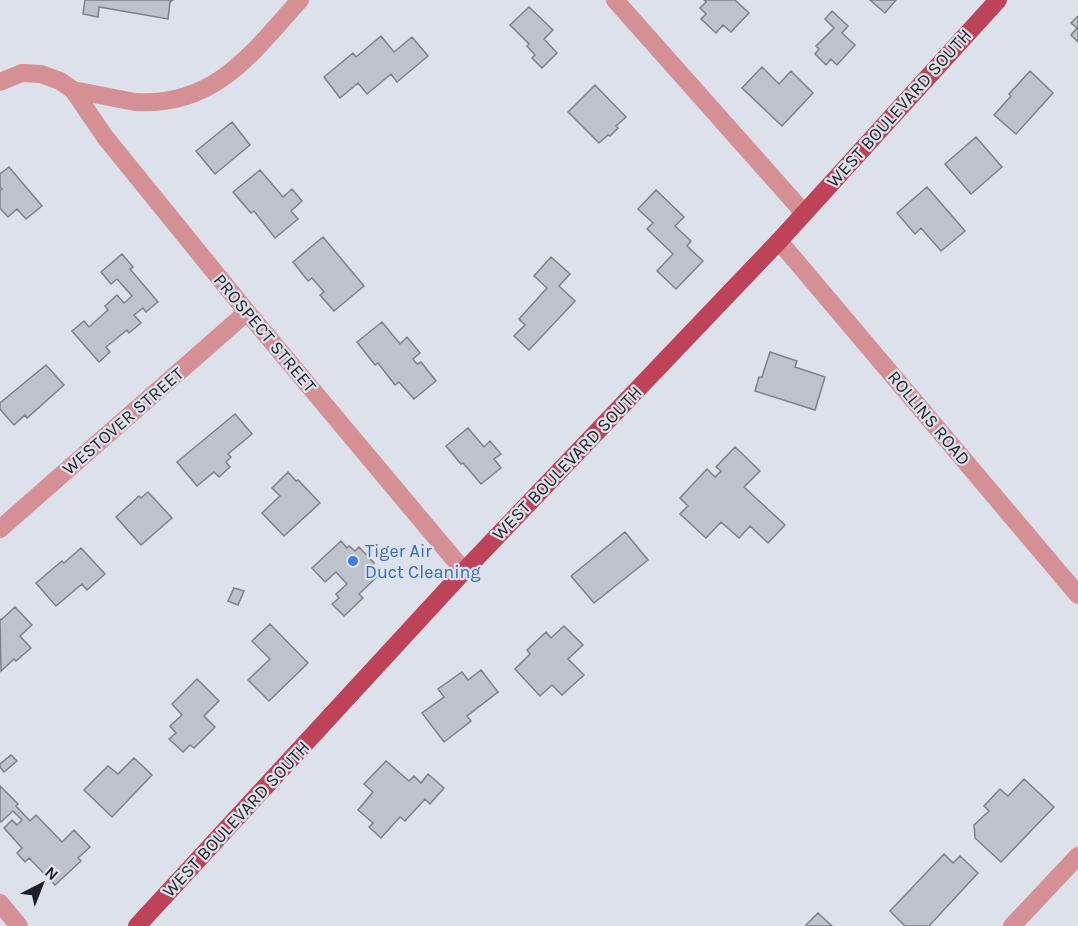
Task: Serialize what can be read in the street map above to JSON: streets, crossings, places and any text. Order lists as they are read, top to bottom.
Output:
{
  "streets": {
    "main road": ["WEST BOULEVARD SOUTH"],
    "street": ["PROSPECT STREET", "ROLLINS ROAD", "WESTOVER STREET"]
  },
  "crossings": [
    ["WEST BOULEVARD SOUTH", "PROSPECT STREET"],
    ["WEST BOULEVARD SOUTH", "ROLLINS ROAD"],
    ["PROSPECT STREET", "WESTOVER STREET"]
  ],
  "places": ["Tiger Air Duct Cleaning"],
  "north": "top right"
}
